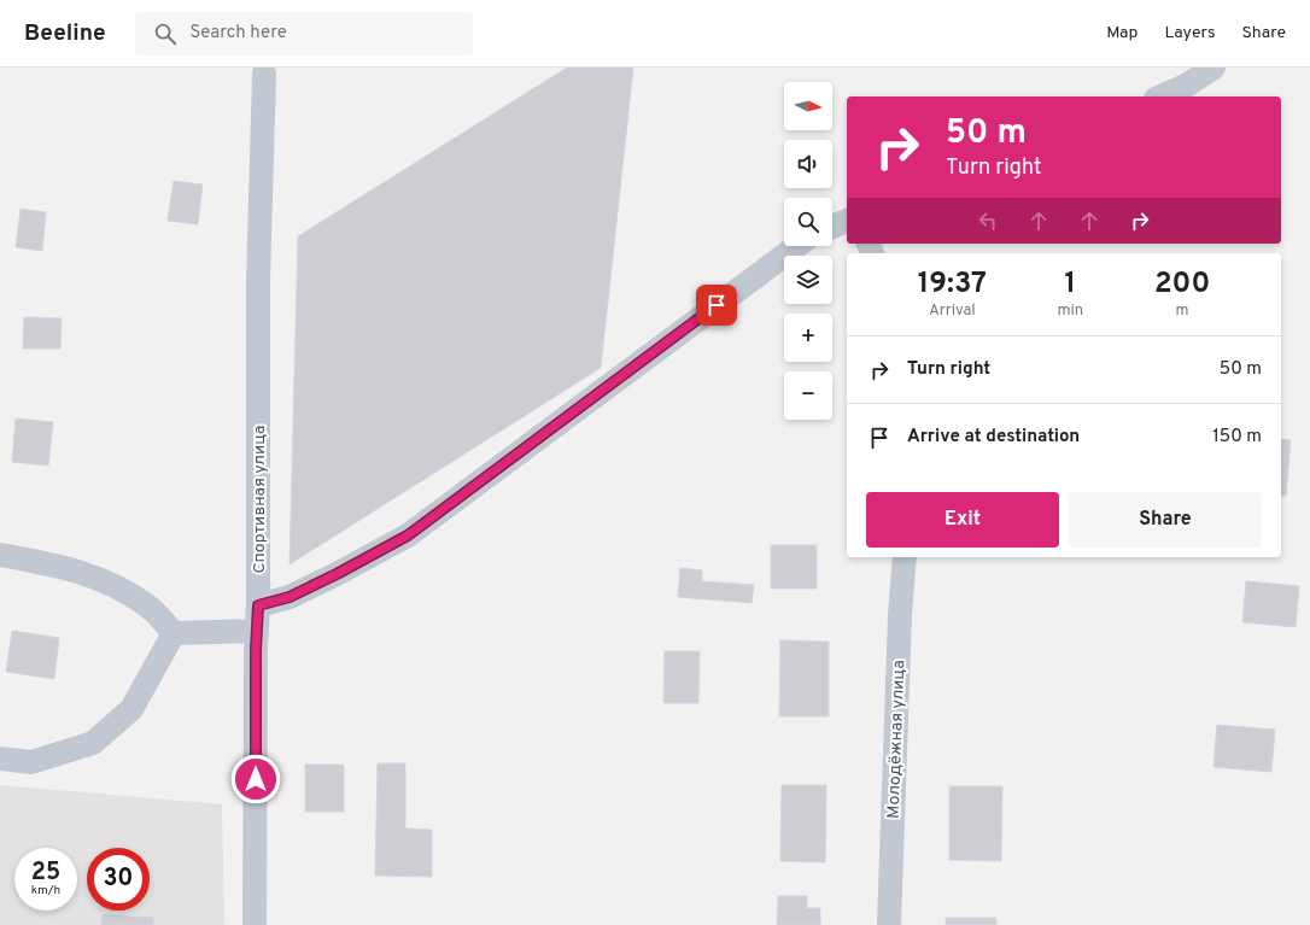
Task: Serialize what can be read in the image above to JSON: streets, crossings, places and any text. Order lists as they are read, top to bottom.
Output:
{
  "streets": {
    "street": ["Спортивная улица", "Молодёжная улица"]
  },
  "north": "right",
  "page": {
    "header": "Beeline",
    "search": "Search here",
    "nav": ["Map", "Layers", "Share"],
    "map_buttons": ["+", "−"],
    "turn": ["50 m", "Turn right"],
    "eta": [
      "19:37",
      "Arrival",
      "1",
      "min",
      "200",
      "m"
    ],
    "list": [
      {
        "name": "Turn right",
        "value": "50 m"
      },
      {
        "name": "Arrive at destination",
        "value": "150 m"
      }
    ],
    "buttons": ["Exit", "Share"],
    "speed": "25 km/h",
    "limit": "30"
  }
}
